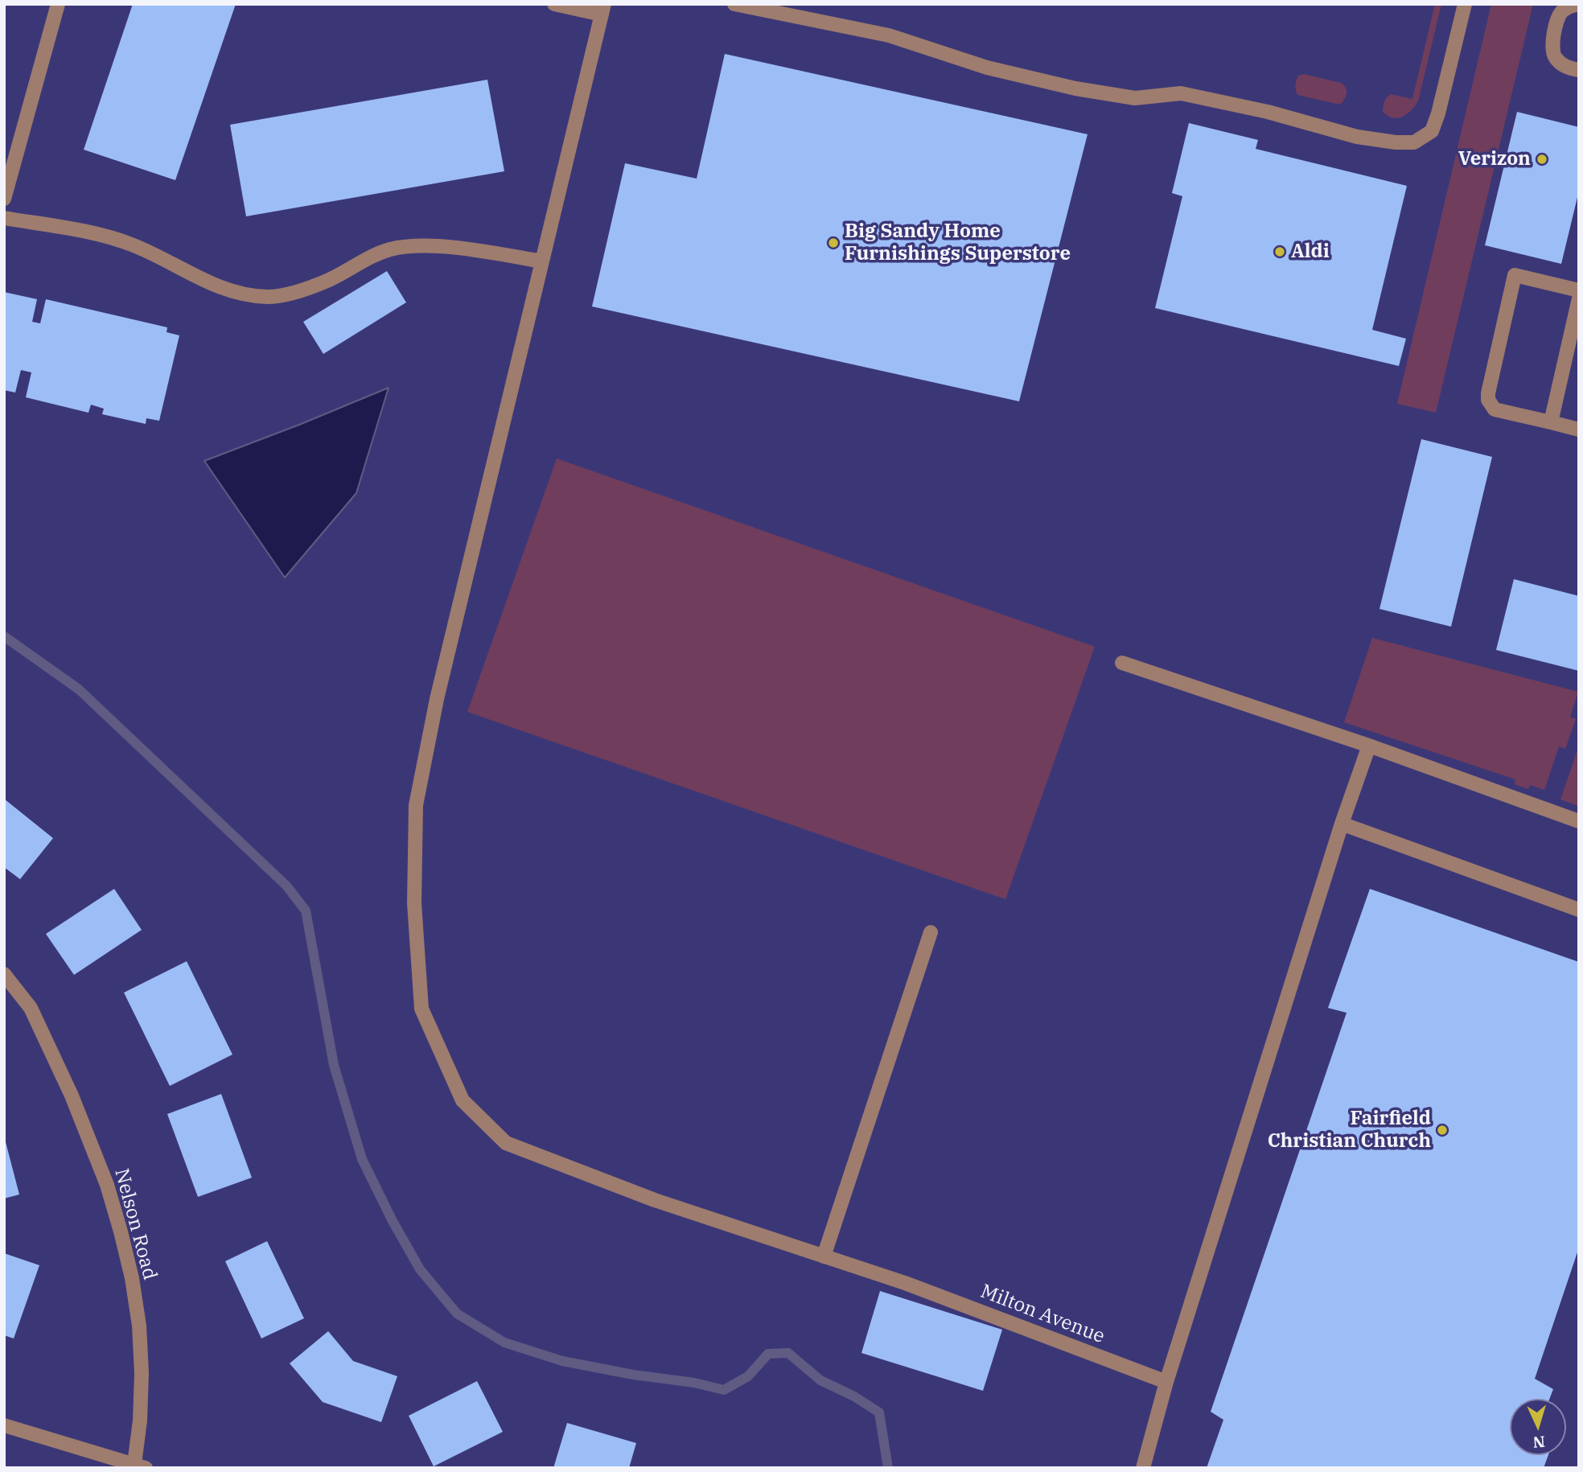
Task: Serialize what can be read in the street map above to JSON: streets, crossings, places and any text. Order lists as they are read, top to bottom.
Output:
{
  "streets": {
    "street": ["Nelson Road", "Milton Avenue"]
  },
  "places": [
    "Verizon",
    "Big Sandy Home Furnishings Superstore",
    "Aldi",
    "Fairfield Christian Church"
  ],
  "north": "bottom"
}
